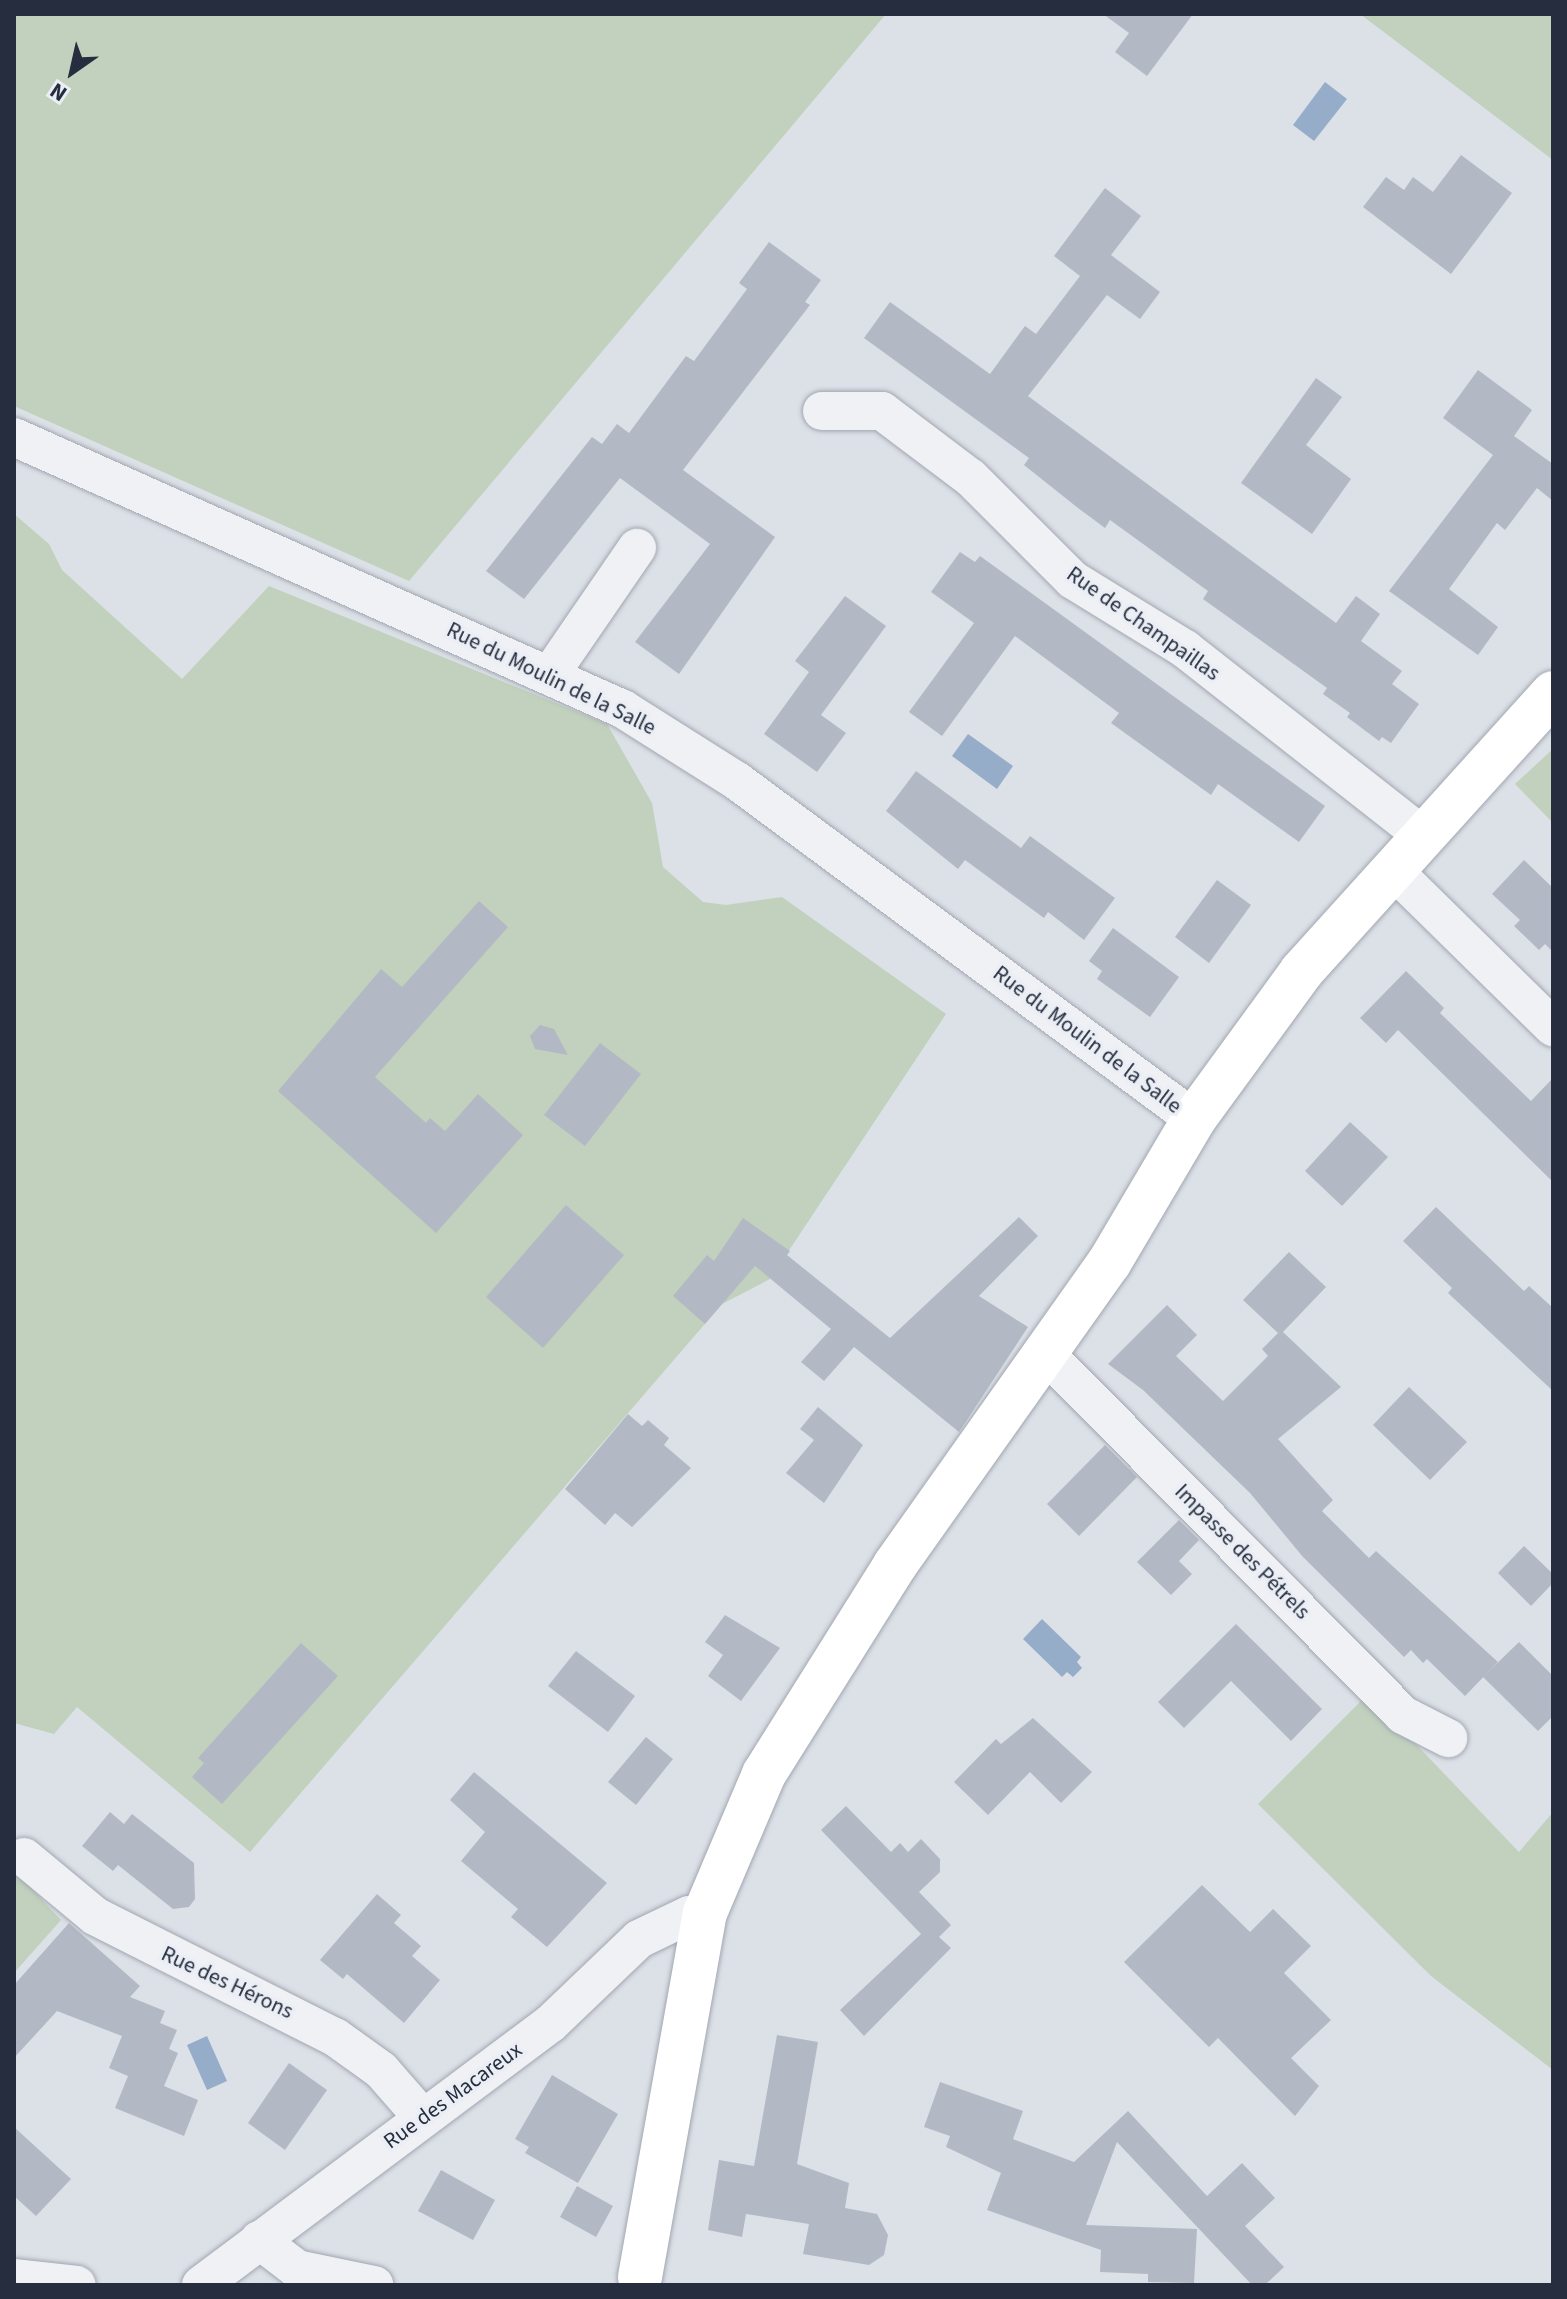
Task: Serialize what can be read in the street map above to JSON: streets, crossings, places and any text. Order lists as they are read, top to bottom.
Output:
{
  "streets": {
    "street": [
      "Rue de Champaillas",
      "Rue du Moulin de la Salle",
      "Impasse des Pétrels",
      "Rue des Hérons",
      "Rue des Macareux"
    ]
  },
  "crossings": [
    ["Rue des Hérons", "Rue des Macareux"]
  ],
  "north": "bottom left"
}
